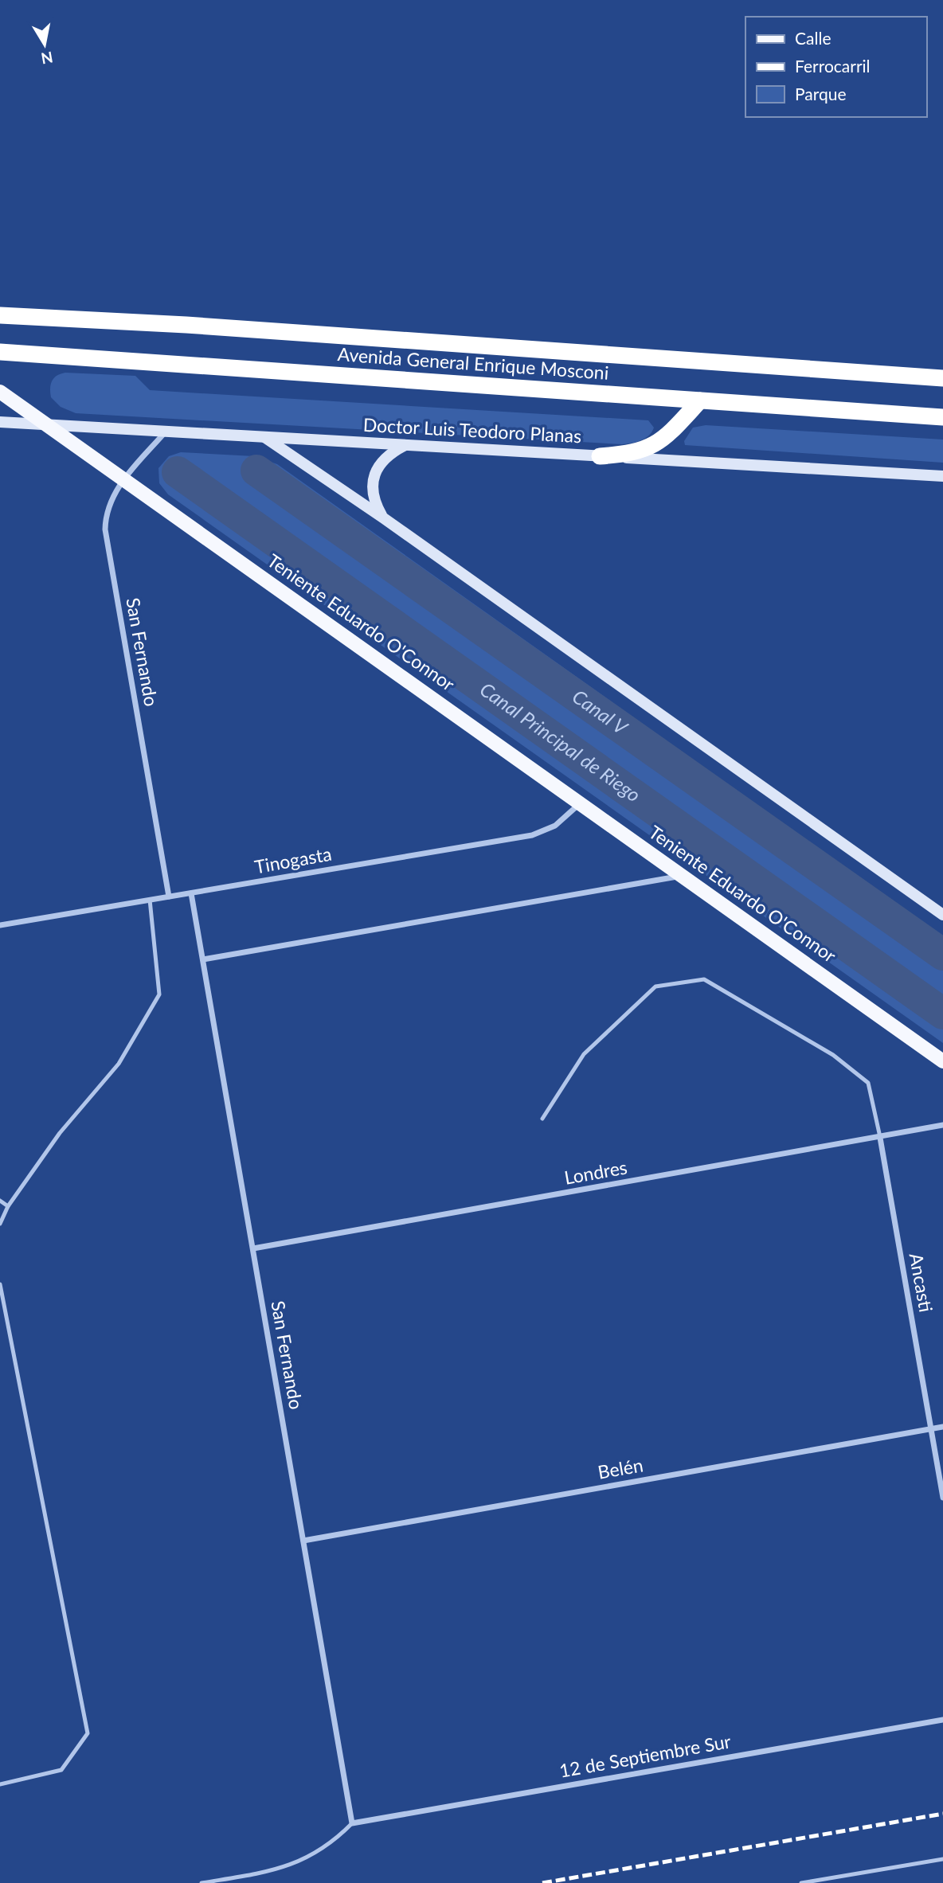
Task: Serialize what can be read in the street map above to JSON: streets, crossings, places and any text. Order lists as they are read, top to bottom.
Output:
{
  "streets": {
    "highway": ["Avenida General Enrique Mosconi"],
    "main road": ["Teniente Eduardo O'Connor"],
    "street": [
      "Doctor Luis Teodoro Planas",
      "San Fernando",
      "Tinogasta",
      "Londres",
      "Ancasti",
      "Belén",
      "12 de Septiembre Sur"
    ]
  },
  "crossings": [
    ["Doctor Luis Teodoro Planas", "Teniente Eduardo O'Connor"],
    ["Doctor Luis Teodoro Planas", "San Fernando"],
    ["Teniente Eduardo O'Connor", "San Fernando"],
    ["Teniente Eduardo O'Connor", "Tinogasta"],
    ["San Fernando", "Tinogasta"],
    ["San Fernando", "Londres"],
    ["San Fernando", "Belén"],
    ["San Fernando", "12 de Septiembre Sur"],
    ["Londres", "Ancasti"],
    ["Ancasti", "Belén"]
  ],
  "water": ["Canal V", "Canal Principal de Riego"],
  "legend": ["Calle", "Ferrocarril", "Parque"],
  "north": "bottom"
}
